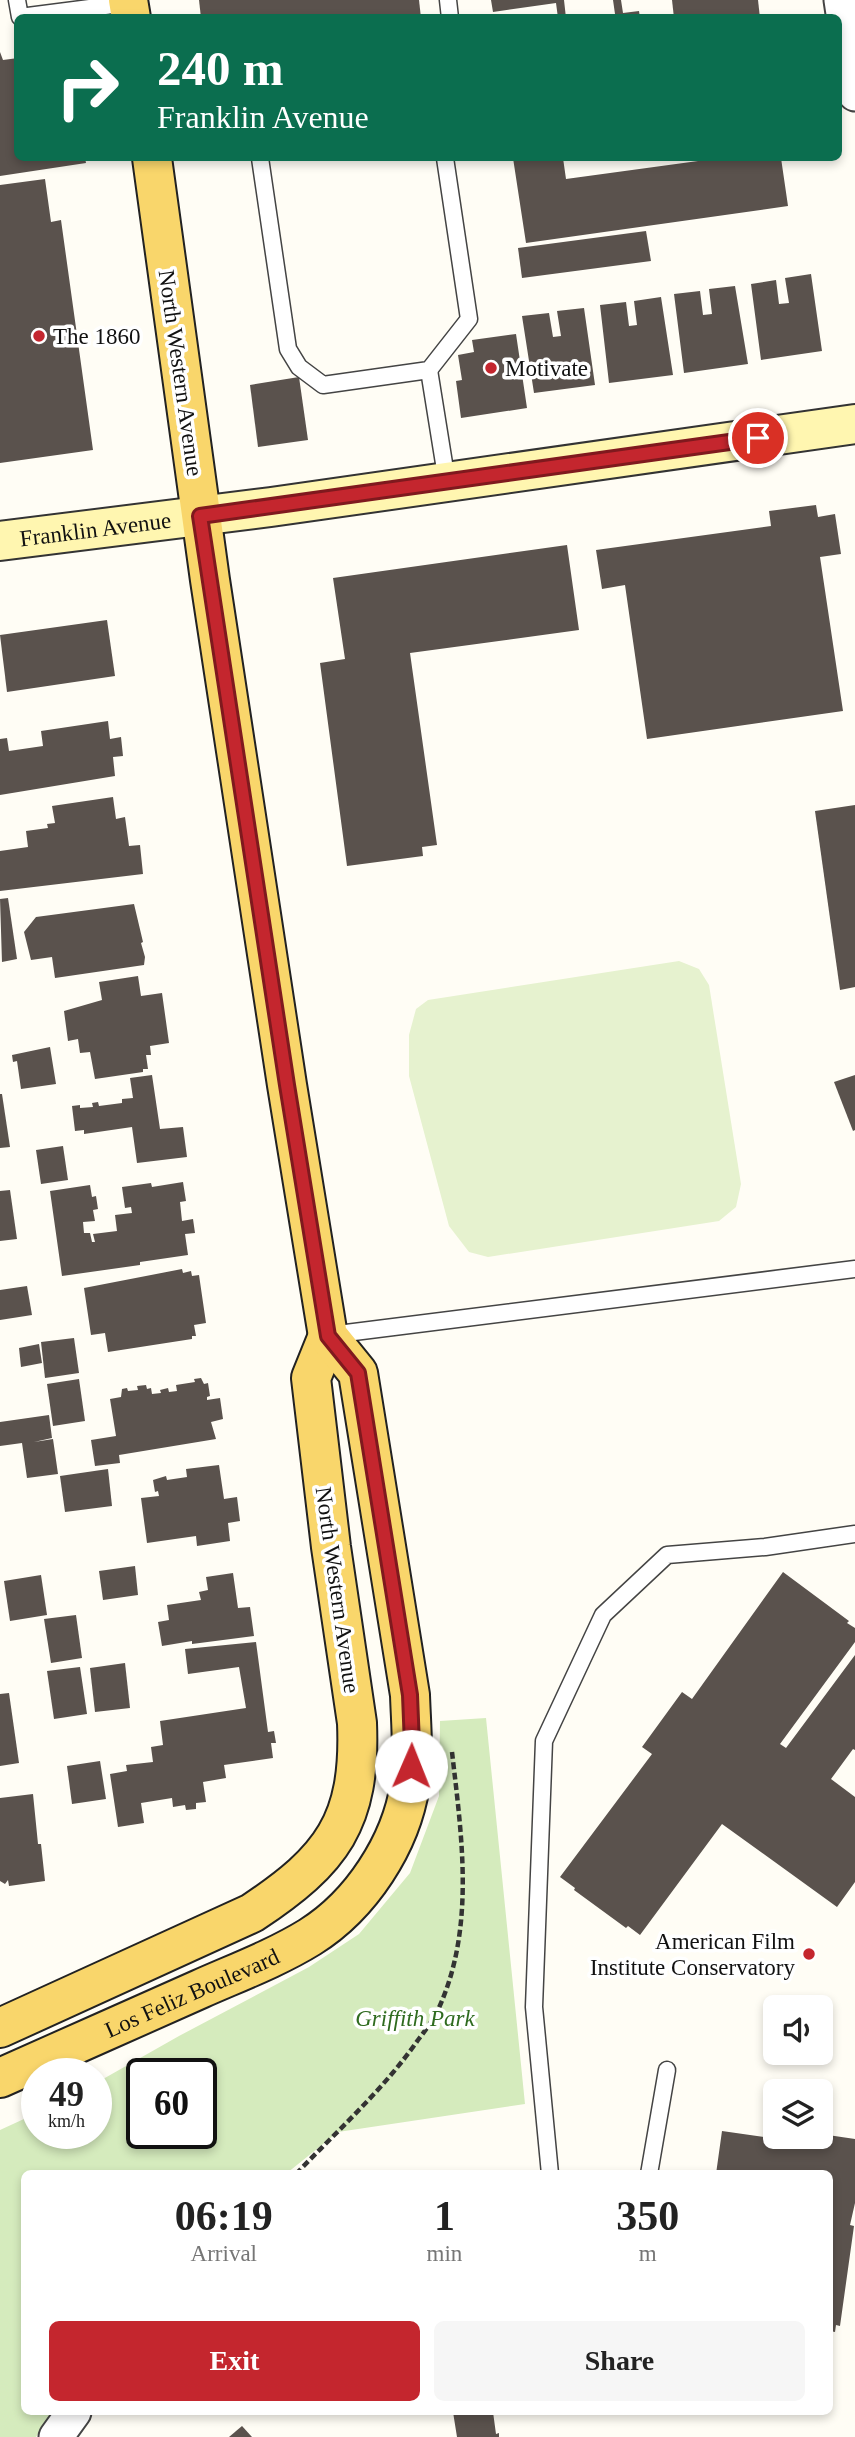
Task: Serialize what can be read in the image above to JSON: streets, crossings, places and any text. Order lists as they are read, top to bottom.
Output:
{
  "streets": {
    "main road": ["North Western Avenue", "Franklin Avenue", "Los Feliz Boulevard"]
  },
  "crossings": [
    ["North Western Avenue", "Franklin Avenue"],
    ["North Western Avenue", "Los Feliz Boulevard"]
  ],
  "parks": ["Griffith Park"],
  "places": ["The 1860", "Motivate", "American Film Institute Conservatory"],
  "page": {
    "turn": ["240 m", "Franklin Avenue"],
    "speed": "49 km/h",
    "limit": "60",
    "eta": [
      "06:19",
      "Arrival",
      "1",
      "min",
      "350",
      "m"
    ],
    "buttons": ["Exit", "Share"]
  }
}
